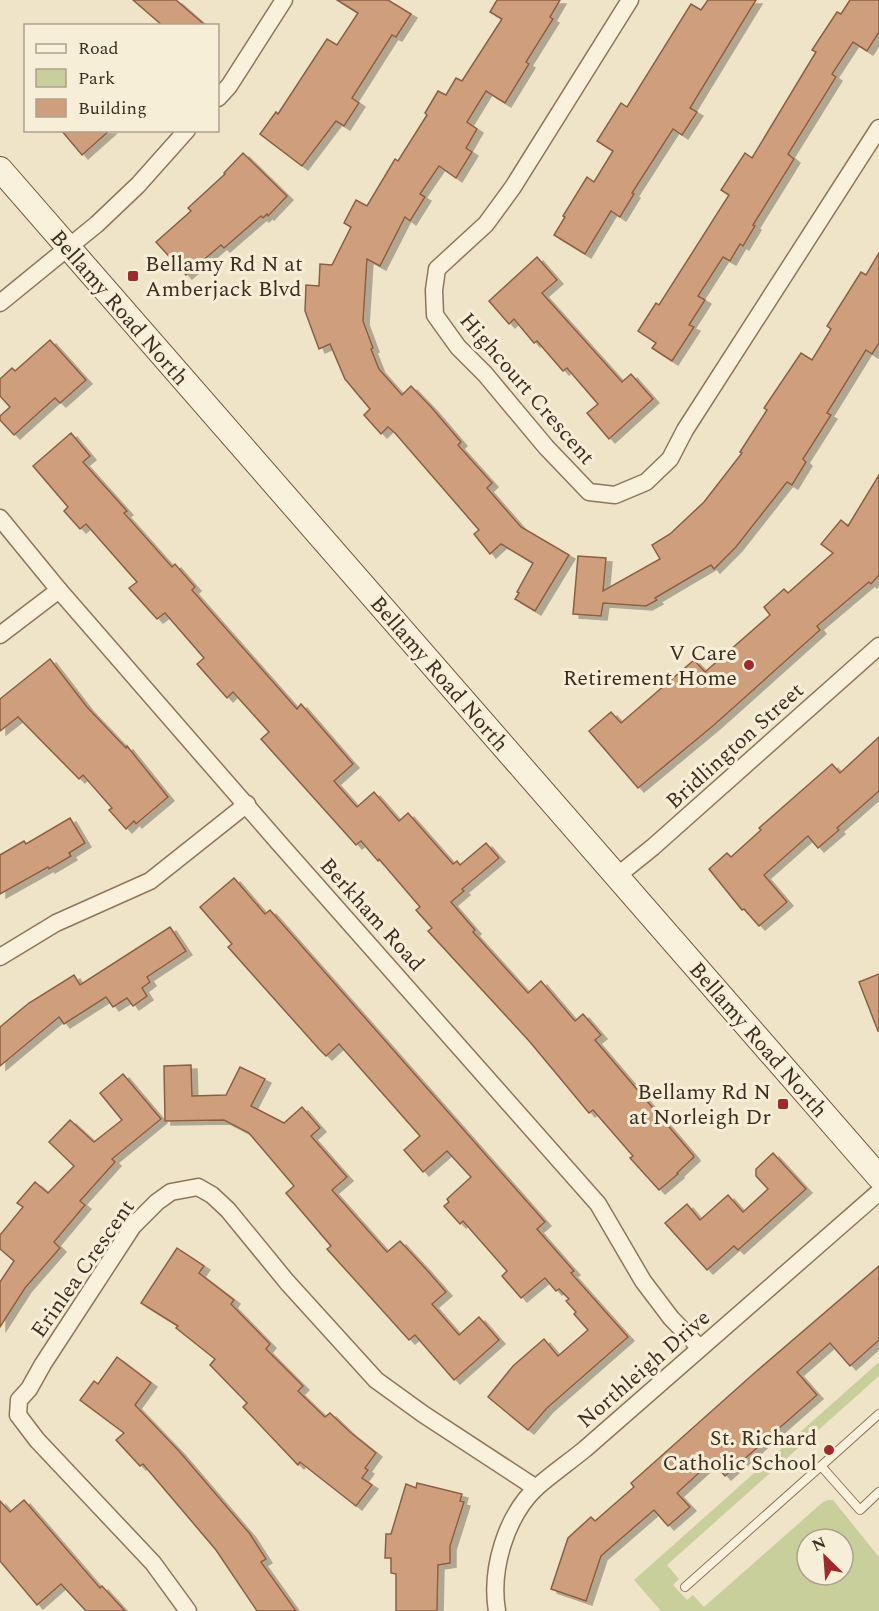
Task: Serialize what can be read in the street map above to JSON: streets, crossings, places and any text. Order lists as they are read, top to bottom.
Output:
{
  "streets": {
    "street": [
      "Bellamy Road North",
      "Highcourt Crescent",
      "Bridlington Street",
      "Berkham Road",
      "Erinlea Crescent",
      "Northleigh Drive"
    ]
  },
  "crossings": [
    ["Bellamy Road North", "Bridlington Street"],
    ["Berkham Road", "Northleigh Drive"],
    ["Erinlea Crescent", "Northleigh Drive"]
  ],
  "places": {
    "transit": ["Bellamy Rd N at Amberjack Blvd", "Bellamy Rd N at Norleigh Dr"],
    "other": ["V Care Retirement Home", "St. Richard Catholic School"]
  },
  "legend": ["Road", "Park", "Building"],
  "north": "top left"
}
